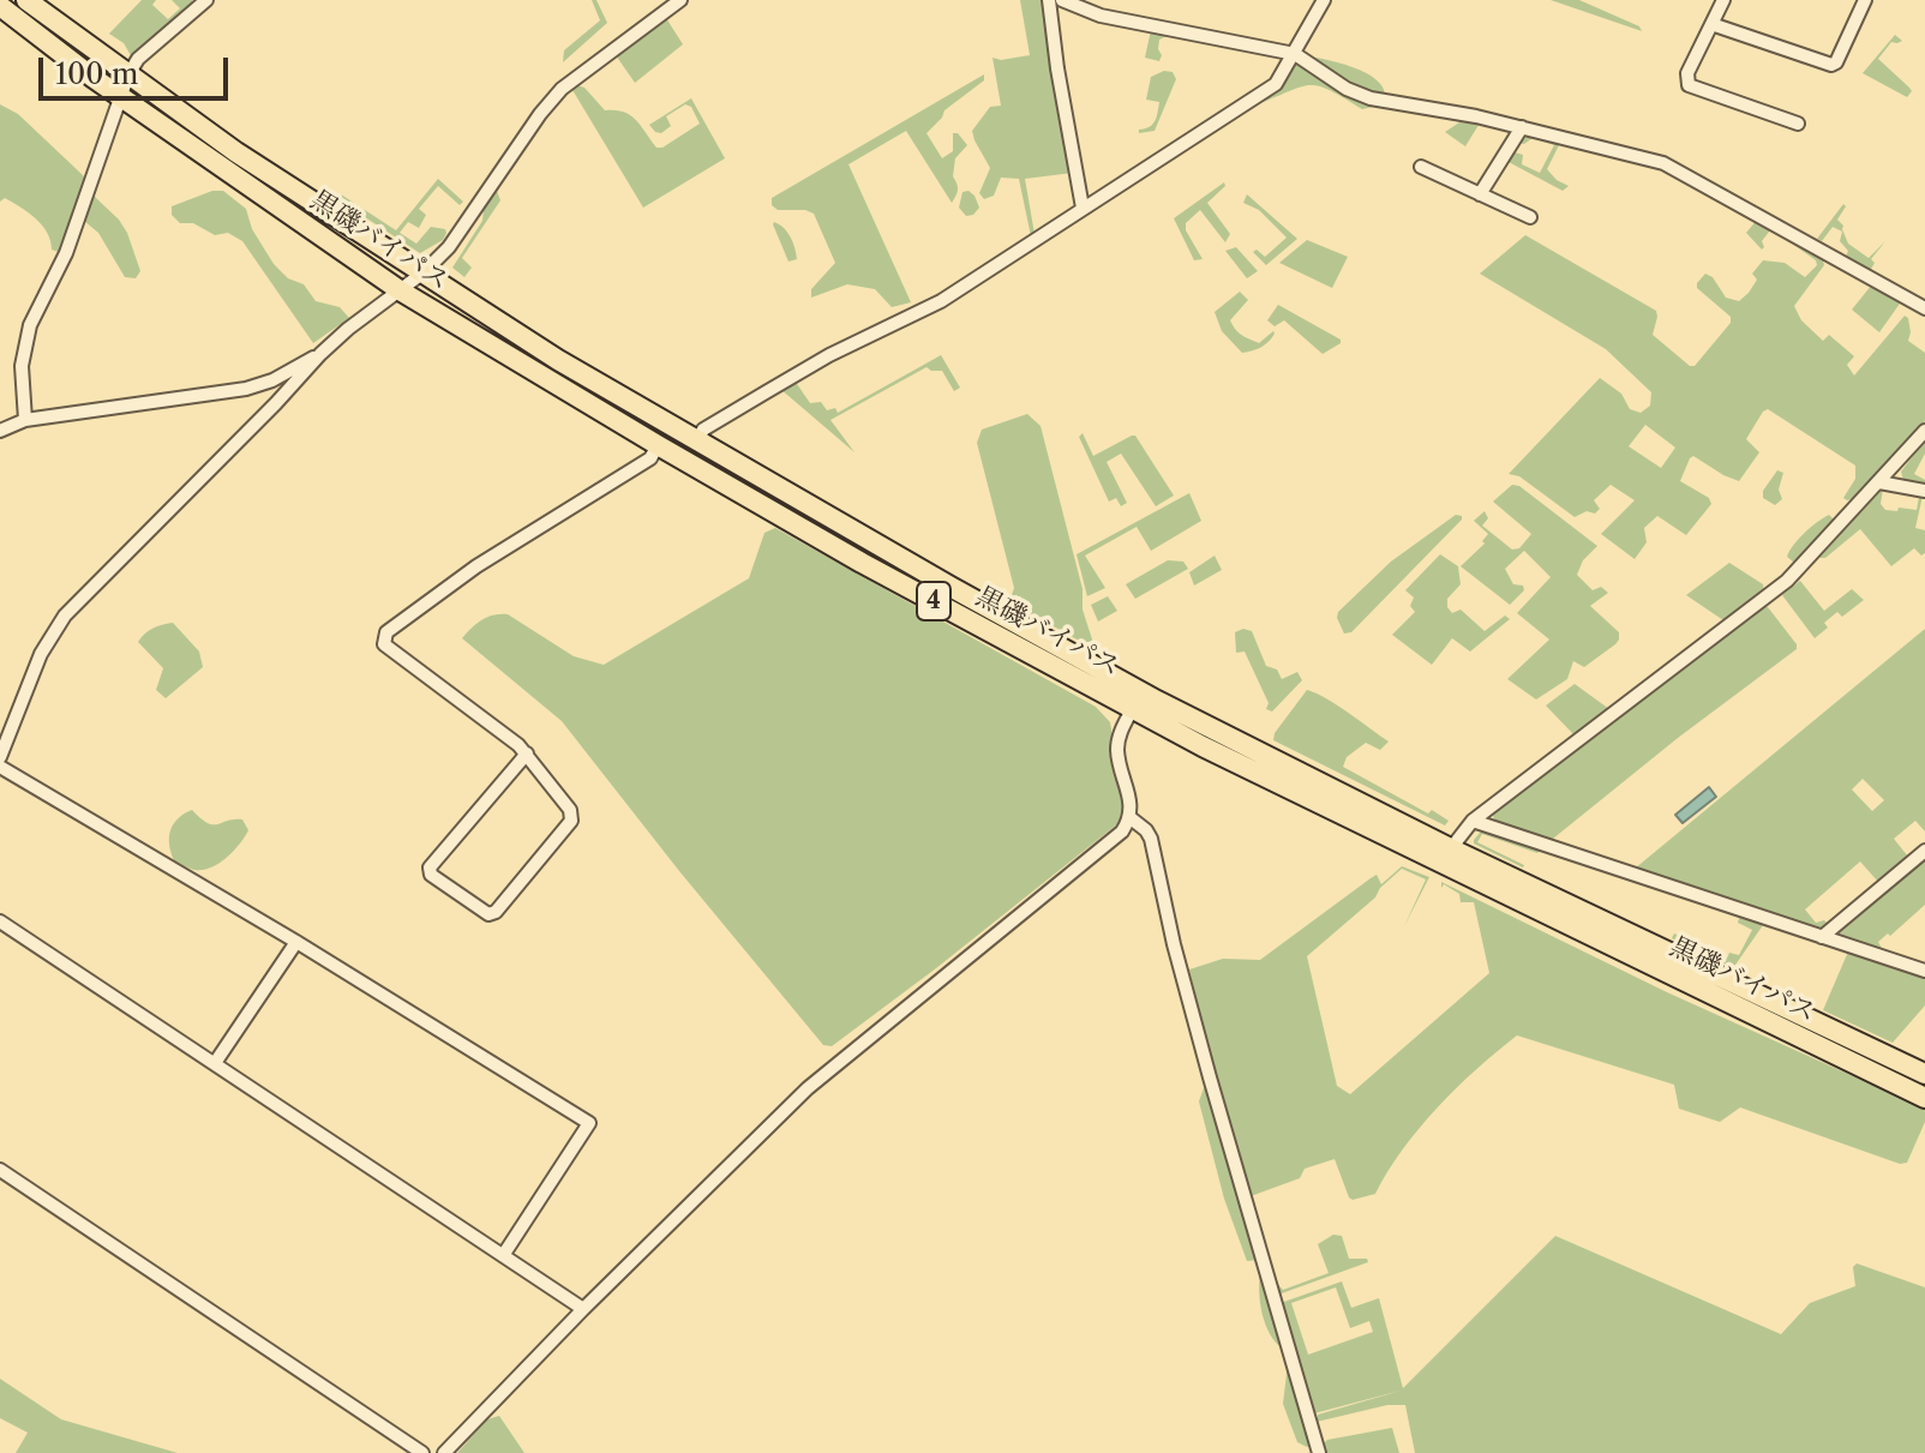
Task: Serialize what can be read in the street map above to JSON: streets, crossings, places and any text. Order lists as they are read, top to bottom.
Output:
{
  "streets": {
    "highway": ["黒磯バイパス", "4"]
  },
  "scale_bar": "100 m"
}
